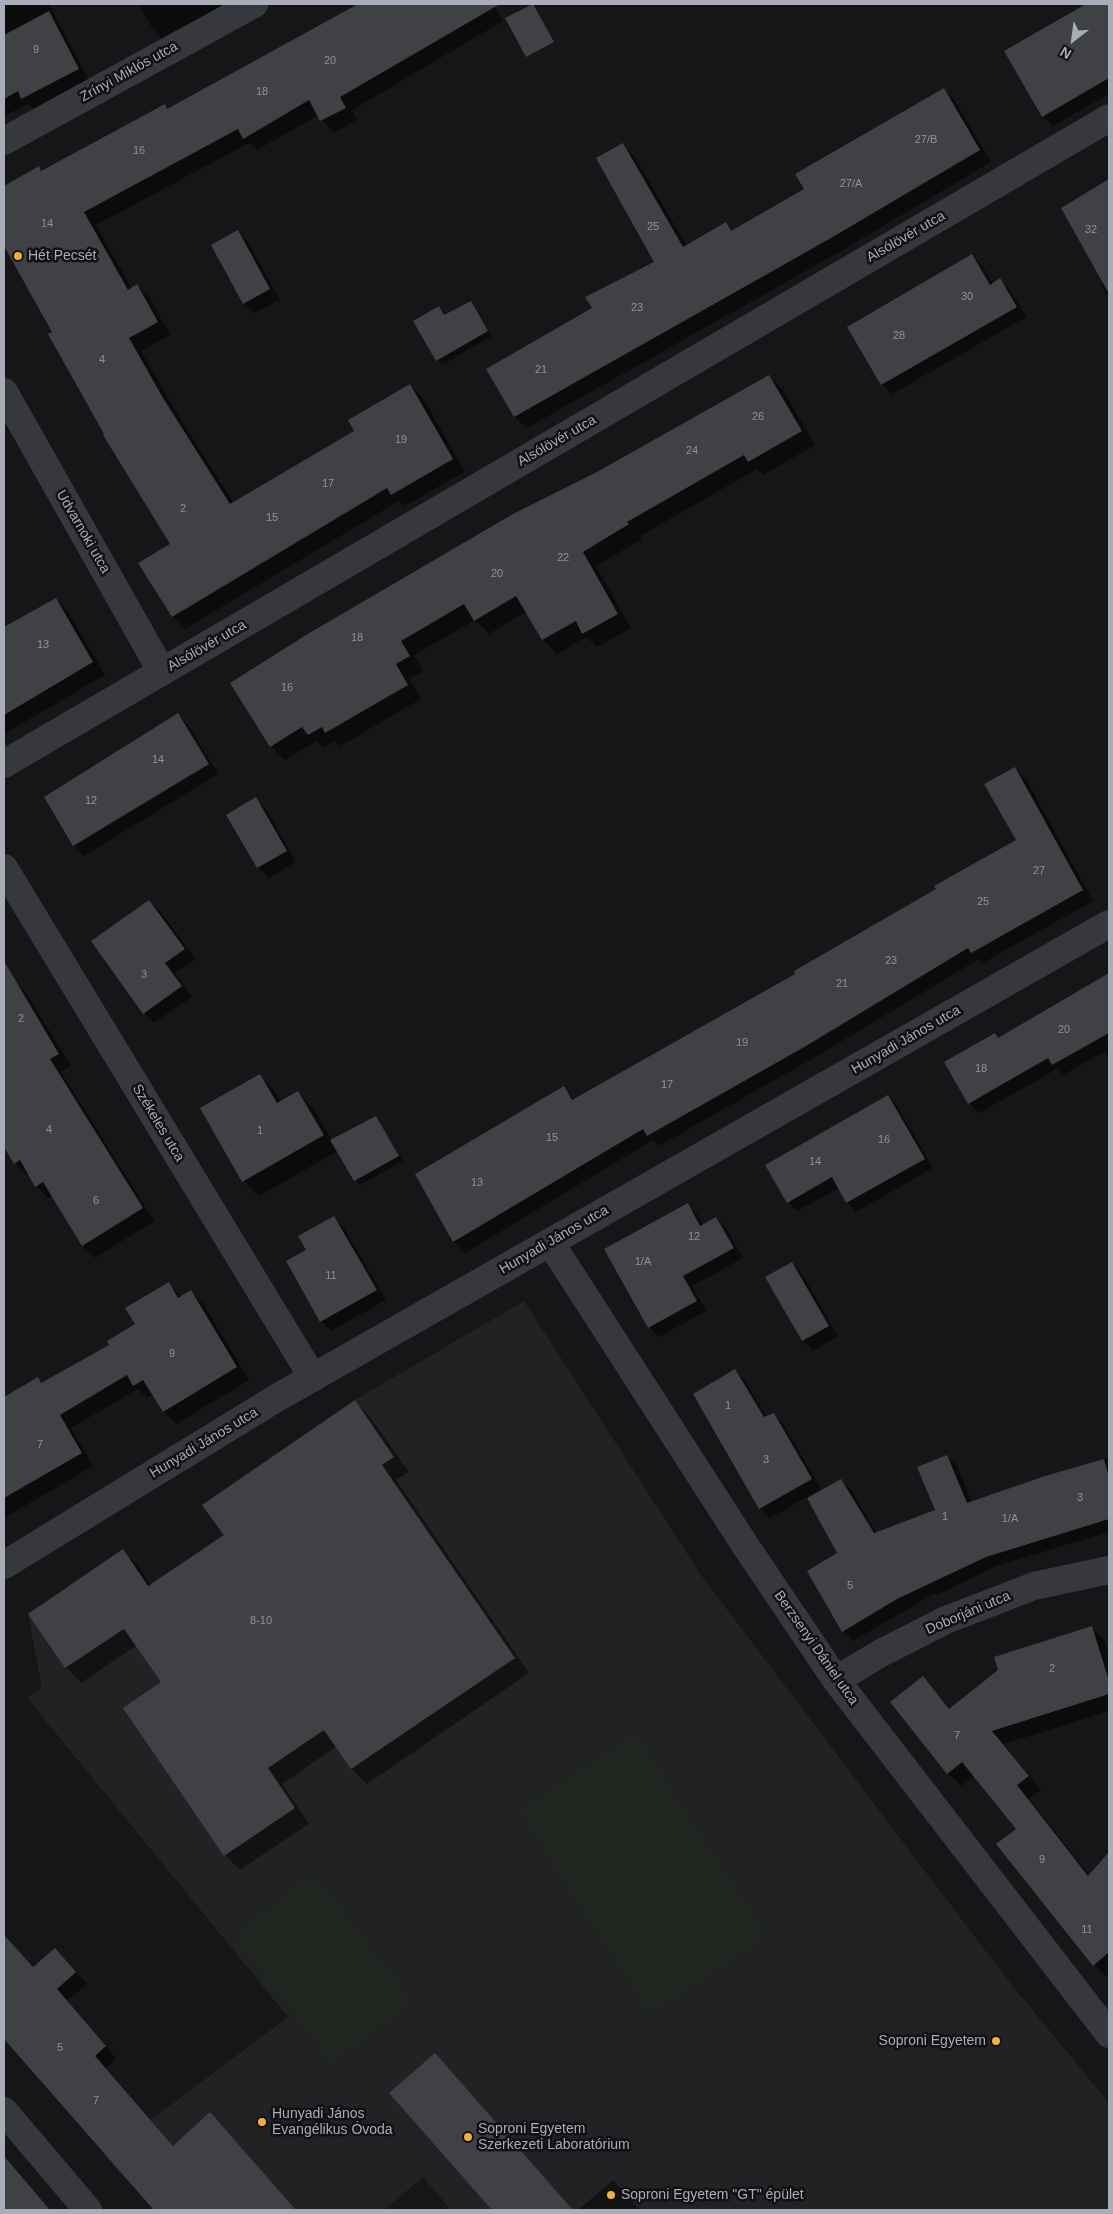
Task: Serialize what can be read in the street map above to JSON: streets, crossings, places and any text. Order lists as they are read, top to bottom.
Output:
{
  "streets": {
    "street": [
      "Zrínyi Miklós utca",
      "Alsólövér utca",
      "Udvarnoki utca",
      "Hunyadi János utca",
      "Székeles utca",
      "Doborjáni utca",
      "Berzsenyi Dániel utca"
    ]
  },
  "crossings": [
    ["Alsólövér utca", "Udvarnoki utca"],
    ["Hunyadi János utca", "Székeles utca"],
    ["Hunyadi János utca", "Berzsenyi Dániel utca"],
    ["Doborjáni utca", "Berzsenyi Dániel utca"]
  ],
  "places": [
    "Hét Pecsét",
    "Soproni Egyetem",
    "Hunyadi János Evangélikus Óvoda",
    "Soproni Egyetem Szerkezeti Laboratórium",
    "Soproni Egyetem \"GT\" épület"
  ],
  "house_numbers": [
    "9",
    "20",
    "18",
    "27/B",
    "16",
    "27/A",
    "14",
    "25",
    "32",
    "30",
    "23",
    "28",
    "4",
    "21",
    "26",
    "19",
    "24",
    "17",
    "2",
    "15",
    "22",
    "20",
    "18",
    "13",
    "16",
    "14",
    "12",
    "27",
    "25",
    "23",
    "3",
    "21",
    "2",
    "20",
    "19",
    "18",
    "17",
    "4",
    "1",
    "15",
    "16",
    "14",
    "13",
    "6",
    "12",
    "1/A",
    "11",
    "9",
    "1",
    "7",
    "3",
    "3",
    "1",
    "1/A",
    "5",
    "8-10",
    "2",
    "7",
    "9",
    "11",
    "5",
    "7"
  ],
  "north": "bottom left"
}
